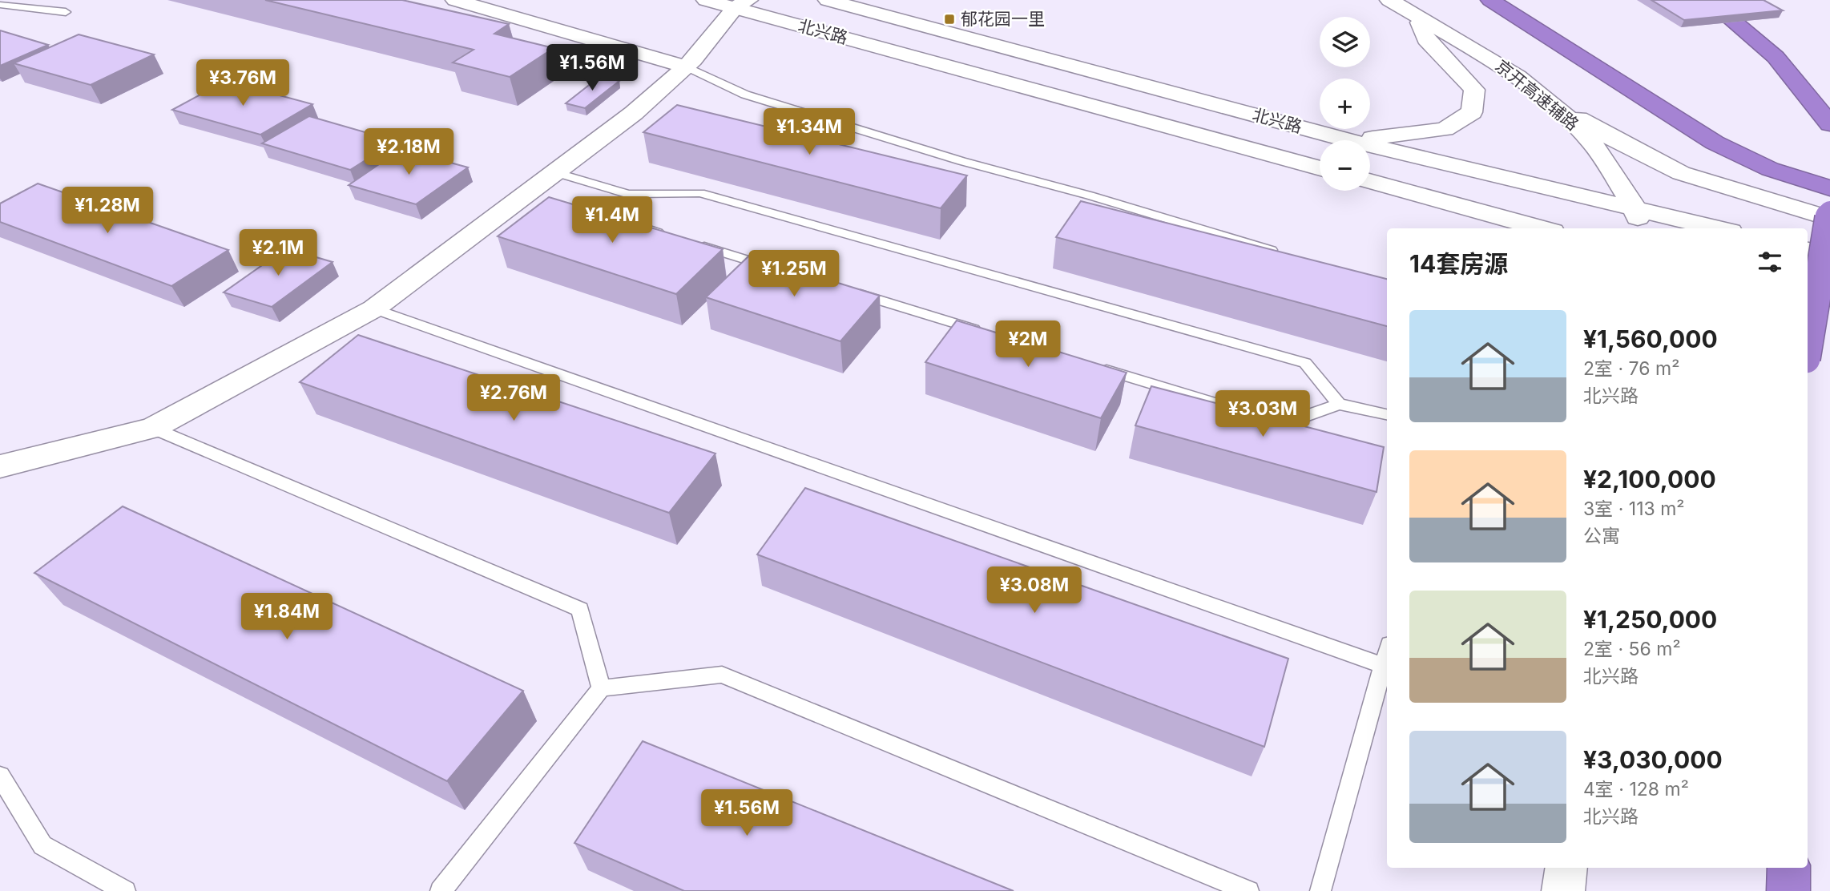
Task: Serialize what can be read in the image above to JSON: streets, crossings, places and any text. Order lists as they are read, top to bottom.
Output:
{
  "streets": {
    "main road": ["北兴路", "京开高速辅路"]
  },
  "crossings": [
    ["北兴路", "京开高速辅路"]
  ],
  "places": {
    "transit": ["郁花园一里"]
  },
  "page": {
    "map_buttons": ["+", "−"],
    "price": [
      "¥1.56M",
      "¥3.76M",
      "¥1.34M",
      "¥2.18M",
      "¥1.28M",
      "¥1.4M",
      "¥2.1M",
      "¥1.25M",
      "¥2M",
      "¥2.76M",
      "¥3.03M",
      "¥3.08M",
      "¥1.84M",
      "¥1.56M"
    ],
    "heading": "14套房源",
    "list": [
      {
        "name": "¥1,560,000",
        "note": "2室 · 76 m² · 北兴路"
      },
      {
        "name": "¥2,100,000",
        "note": "3室 · 113 m² · 公寓"
      },
      {
        "name": "¥1,250,000",
        "note": "2室 · 56 m² · 北兴路"
      },
      {
        "name": "¥3,030,000",
        "note": "4室 · 128 m² · 北兴路"
      }
    ]
  }
}
